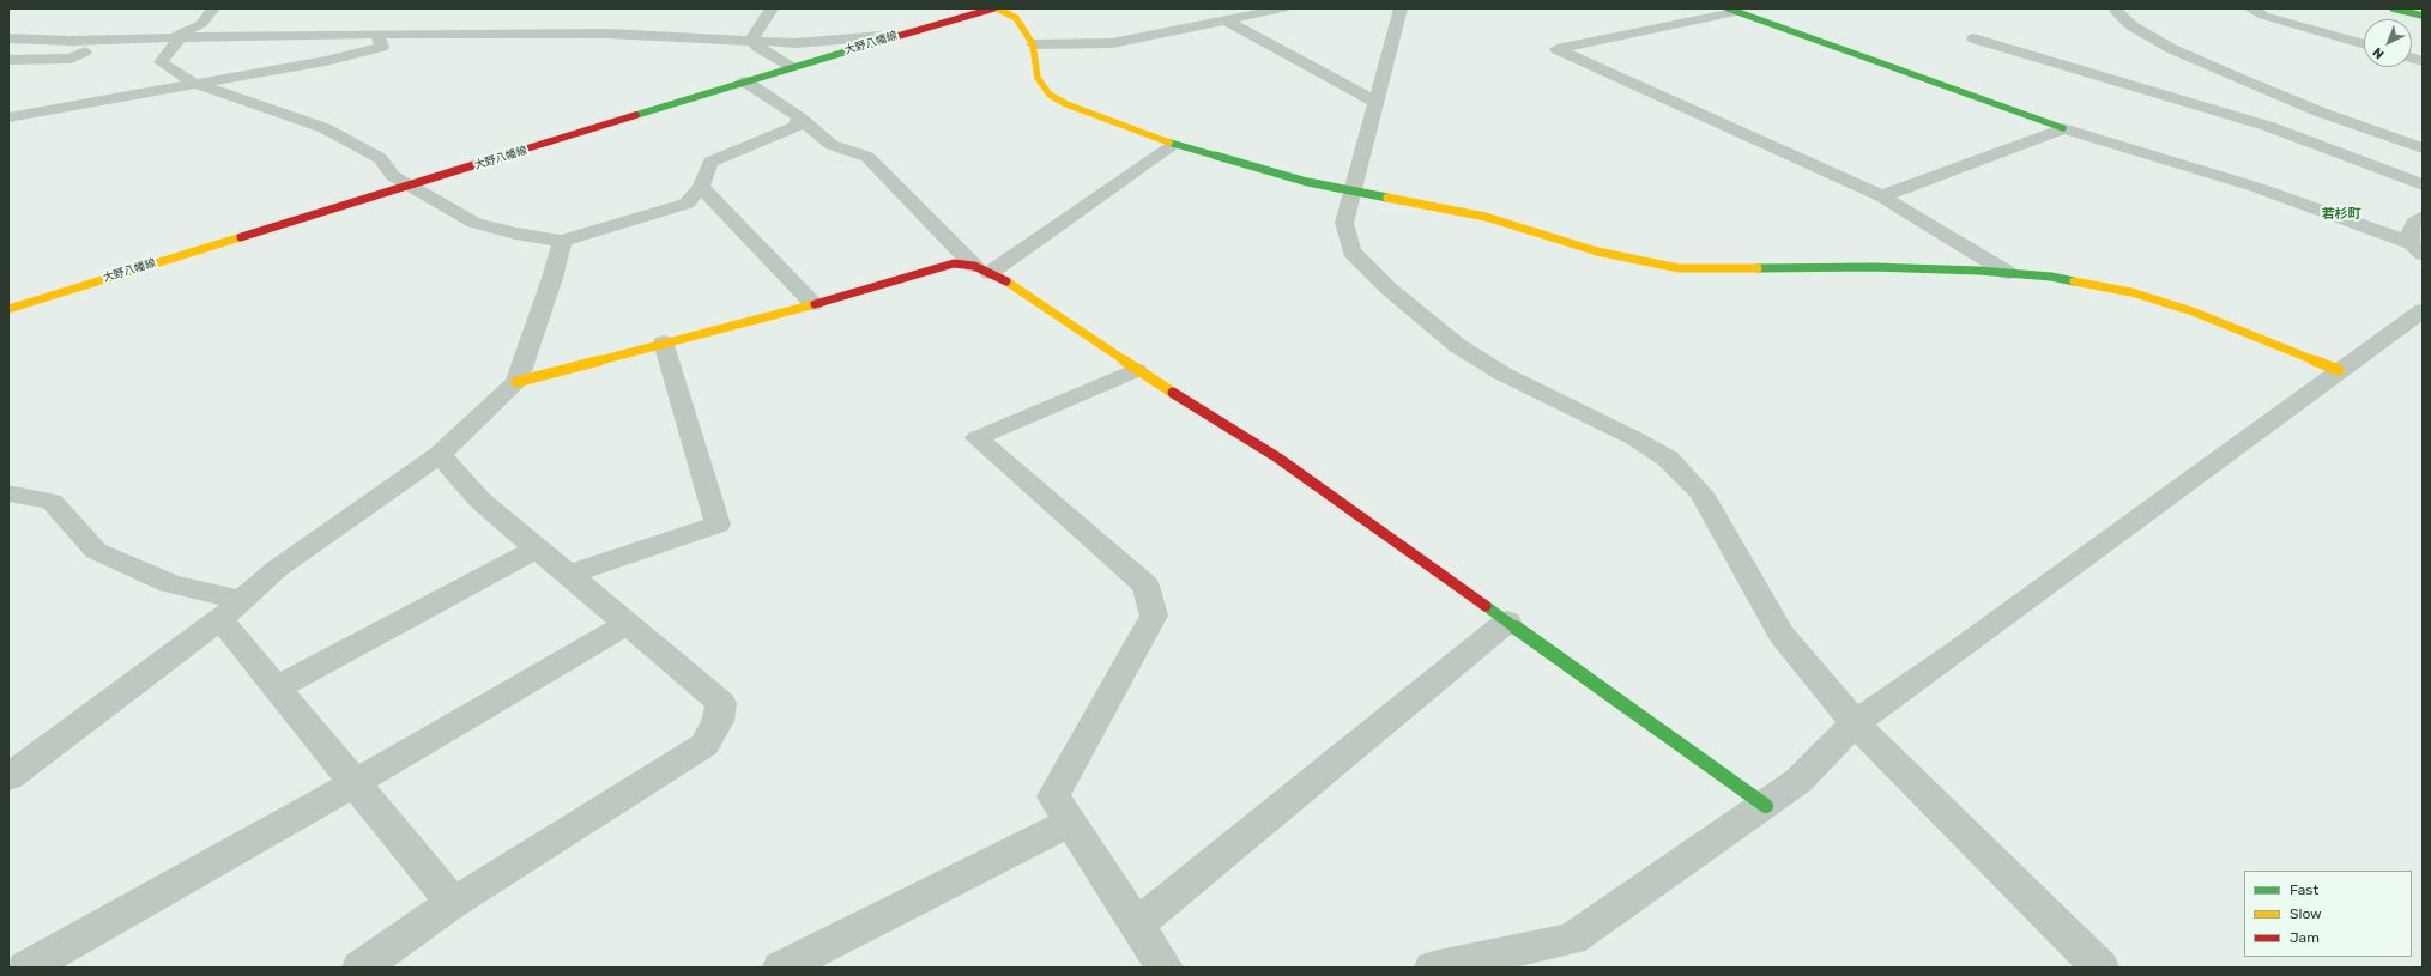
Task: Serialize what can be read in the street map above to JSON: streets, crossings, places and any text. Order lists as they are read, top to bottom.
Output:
{
  "streets": {
    "street": ["大野八幡線"]
  },
  "districts": ["若杉町"],
  "legend": ["Fast", "Slow", "Jam"],
  "north": "bottom left"
}
